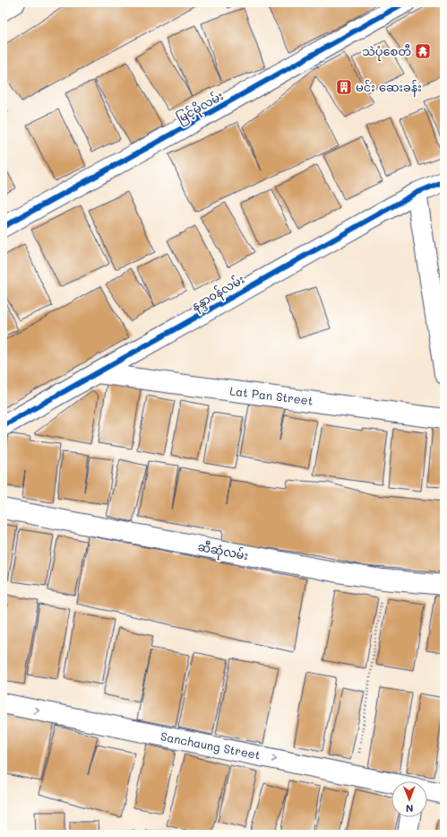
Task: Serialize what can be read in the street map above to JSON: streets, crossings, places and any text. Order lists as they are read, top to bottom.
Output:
{
  "streets": {
    "street": [
      "မြင့်မိုလမ်း",
      "နန္ဒာ၀န်လမ်း",
      "Lat Pan Street",
      "ဆီဆုံလမ်း",
      "Sanchaung Street"
    ]
  },
  "crossings": [
    ["နန္ဒာ၀န်လမ်း", "Lat Pan Street"]
  ],
  "one_way": ["Sanchaung Street"],
  "places": {
    "temple": ["သဲပုံစေတီ"],
    "building": ["မင်း ဆေးခန်း"]
  },
  "north": "bottom"
}
